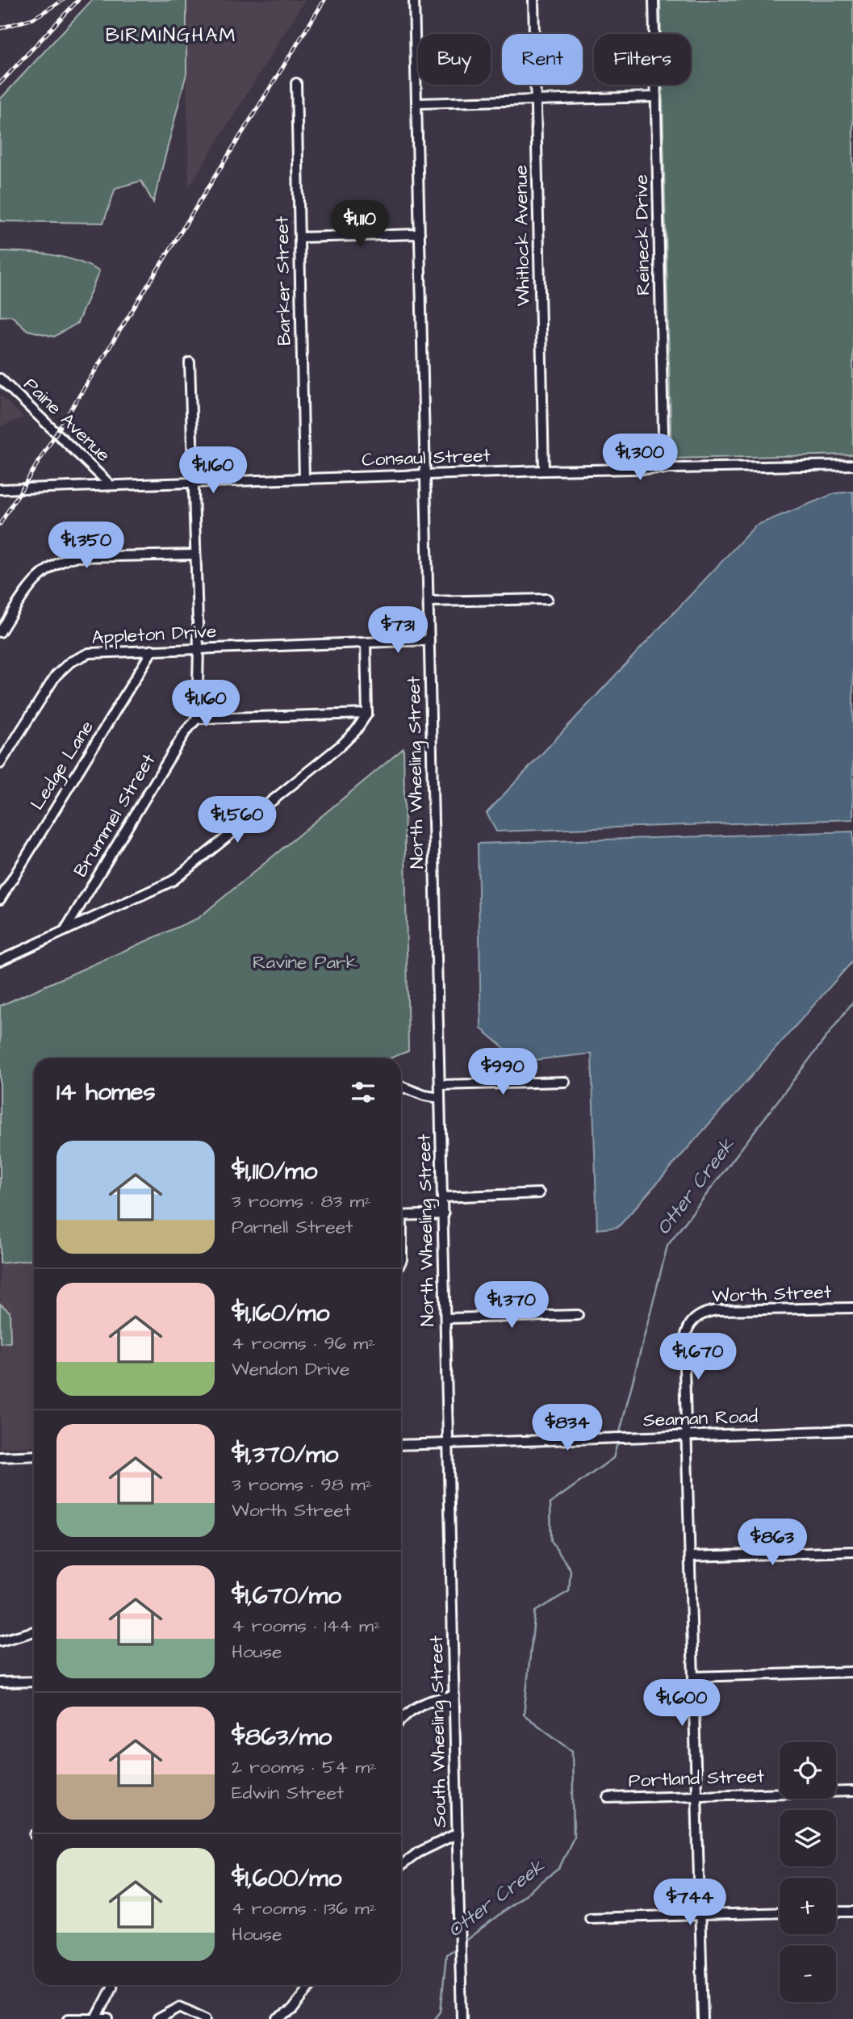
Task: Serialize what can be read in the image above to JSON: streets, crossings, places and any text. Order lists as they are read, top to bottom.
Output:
{
  "streets": {
    "street": [
      "Reineck Drive",
      "Whitlock Avenue",
      "Barker Street",
      "Paine Avenue",
      "Consaul Street",
      "Appleton Drive",
      "Ledge Lane",
      "North Wheeling Street",
      "Brummel Street",
      "Worth Street",
      "Seaman Road",
      "South Wheeling Street",
      "Portland Street"
    ]
  },
  "crossings": [
    ["Reineck Drive", "Consaul Street"],
    ["Whitlock Avenue", "Consaul Street"],
    ["Barker Street", "Consaul Street"],
    ["Paine Avenue", "Consaul Street"],
    ["Consaul Street", "North Wheeling Street"],
    ["Appleton Drive", "Ledge Lane"],
    ["Appleton Drive", "North Wheeling Street"],
    ["North Wheeling Street", "Seaman Road"],
    ["North Wheeling Street", "South Wheeling Street"],
    ["Worth Street", "Seaman Road"],
    ["Seaman Road", "South Wheeling Street"]
  ],
  "districts": ["BIRMINGHAM"],
  "water": ["Otter Creek"],
  "parks": ["Ravine Park"],
  "page": {
    "chip": ["Buy", "Rent", "Filters"],
    "price": [
      "$1,110",
      "$1,300",
      "$1,160",
      "$1,350",
      "$731",
      "$1,160",
      "$1,560",
      "$990",
      "$1,370",
      "$1,670",
      "$834",
      "$863",
      "$1,600",
      "$744"
    ],
    "heading": "14 homes",
    "list": [
      {
        "name": "$1,110/mo",
        "note": "3 rooms · 83 m² · Parnell Street"
      },
      {
        "name": "$1,160/mo",
        "note": "4 rooms · 96 m² · Wendon Drive"
      },
      {
        "name": "$1,370/mo",
        "note": "3 rooms · 98 m² · Worth Street"
      },
      {
        "name": "$1,670/mo",
        "note": "4 rooms · 144 m² · House"
      },
      {
        "name": "$863/mo",
        "note": "2 rooms · 54 m² · Edwin Street"
      },
      {
        "name": "$1,600/mo",
        "note": "4 rooms · 136 m² · House"
      }
    ],
    "map_buttons": ["+", "−"]
  }
}
